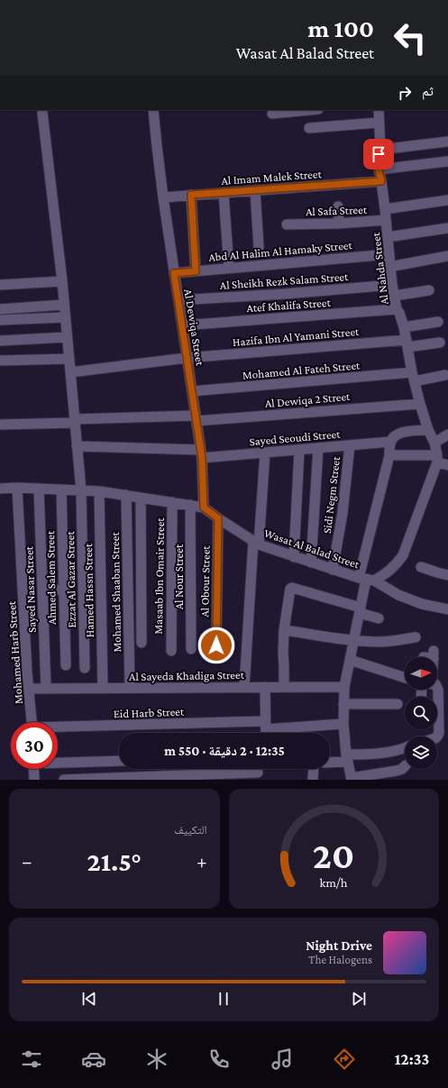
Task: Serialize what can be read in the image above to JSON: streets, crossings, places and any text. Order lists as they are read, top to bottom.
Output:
{
  "streets": {
    "street": [
      "Al Imam Malek Street",
      "Al Safa Street",
      "Abd Al Halim Al Hamaky Street",
      "Al Nahda Street",
      "Al Sheikh Rezk Salam Street",
      "Atef Khalifa Street",
      "Al Dewiqa Street",
      "Hazifa Ibn Al Yamani Street",
      "Mohamed Al Fateh Street",
      "Al Dewiqa 2 Street",
      "Sayed Seoudi Street",
      "Sidi Negm Street",
      "Wasat Al Balad Street",
      "Masaab Ibn Omair Street",
      "Al Nour Street",
      "Ahmed Salem Street",
      "Ezzat Al Gazar Street",
      "Al Obour Street",
      "Sayed Nasar Street",
      "Hamed Hassn Street",
      "Mohamed Shaaban Street",
      "Mohamed Harb Street",
      "Al Sayeda Khadiga Street",
      "Eid Harb Street"
    ]
  },
  "crossings": [
    ["Al Imam Malek Street", "Al Nahda Street"],
    ["Al Imam Malek Street", "Al Dewiqa Street"],
    ["Al Safa Street", "Al Nahda Street"],
    ["Abd Al Halim Al Hamaky Street", "Al Nahda Street"],
    ["Abd Al Halim Al Hamaky Street", "Al Dewiqa Street"],
    ["Al Nahda Street", "Al Sheikh Rezk Salam Street"],
    ["Al Nahda Street", "Atef Khalifa Street"],
    ["Al Nahda Street", "Hazifa Ibn Al Yamani Street"],
    ["Al Nahda Street", "Mohamed Al Fateh Street"],
    ["Al Nahda Street", "Al Dewiqa 2 Street"],
    ["Al Sheikh Rezk Salam Street", "Al Dewiqa Street"],
    ["Atef Khalifa Street", "Al Dewiqa Street"],
    ["Al Dewiqa Street", "Hazifa Ibn Al Yamani Street"],
    ["Al Dewiqa Street", "Mohamed Al Fateh Street"],
    ["Al Dewiqa Street", "Al Dewiqa 2 Street"],
    ["Al Dewiqa Street", "Sayed Seoudi Street"],
    ["Al Dewiqa Street", "Wasat Al Balad Street"],
    ["Hazifa Ibn Al Yamani Street", "Ezzat Al Gazar Street"],
    ["Al Dewiqa 2 Street", "Ezzat Al Gazar Street"],
    ["Sayed Seoudi Street", "Sidi Negm Street"],
    ["Sayed Seoudi Street", "Ezzat Al Gazar Street"],
    ["Sidi Negm Street", "Wasat Al Balad Street"],
    ["Wasat Al Balad Street", "Masaab Ibn Omair Street"],
    ["Wasat Al Balad Street", "Al Nour Street"],
    ["Wasat Al Balad Street", "Ahmed Salem Street"],
    ["Wasat Al Balad Street", "Ezzat Al Gazar Street"],
    ["Wasat Al Balad Street", "Al Obour Street"],
    ["Wasat Al Balad Street", "Sayed Nasar Street"],
    ["Wasat Al Balad Street", "Hamed Hassn Street"],
    ["Wasat Al Balad Street", "Mohamed Shaaban Street"],
    ["Wasat Al Balad Street", "Mohamed Harb Street"],
    ["Sayed Nasar Street", "Al Sayeda Khadiga Street"],
    ["Hamed Hassn Street", "Al Sayeda Khadiga Street"],
    ["Mohamed Shaaban Street", "Al Sayeda Khadiga Street"],
    ["Mohamed Harb Street", "Al Sayeda Khadiga Street"]
  ],
  "north": "right",
  "page": {
    "turn": ["100 m", "Wasat Al Balad Street"],
    "then": "ثم",
    "limit": "30",
    "trip": "12:35 · 2 دقيقة · 550 m",
    "tile": "التكييف",
    "heat": ["−", "21.5°", "+"],
    "song": ["Night Drive", "The Halogens"],
    "tabs": "12:33",
    "gauge": ["20", "km/h"]
  }
}
